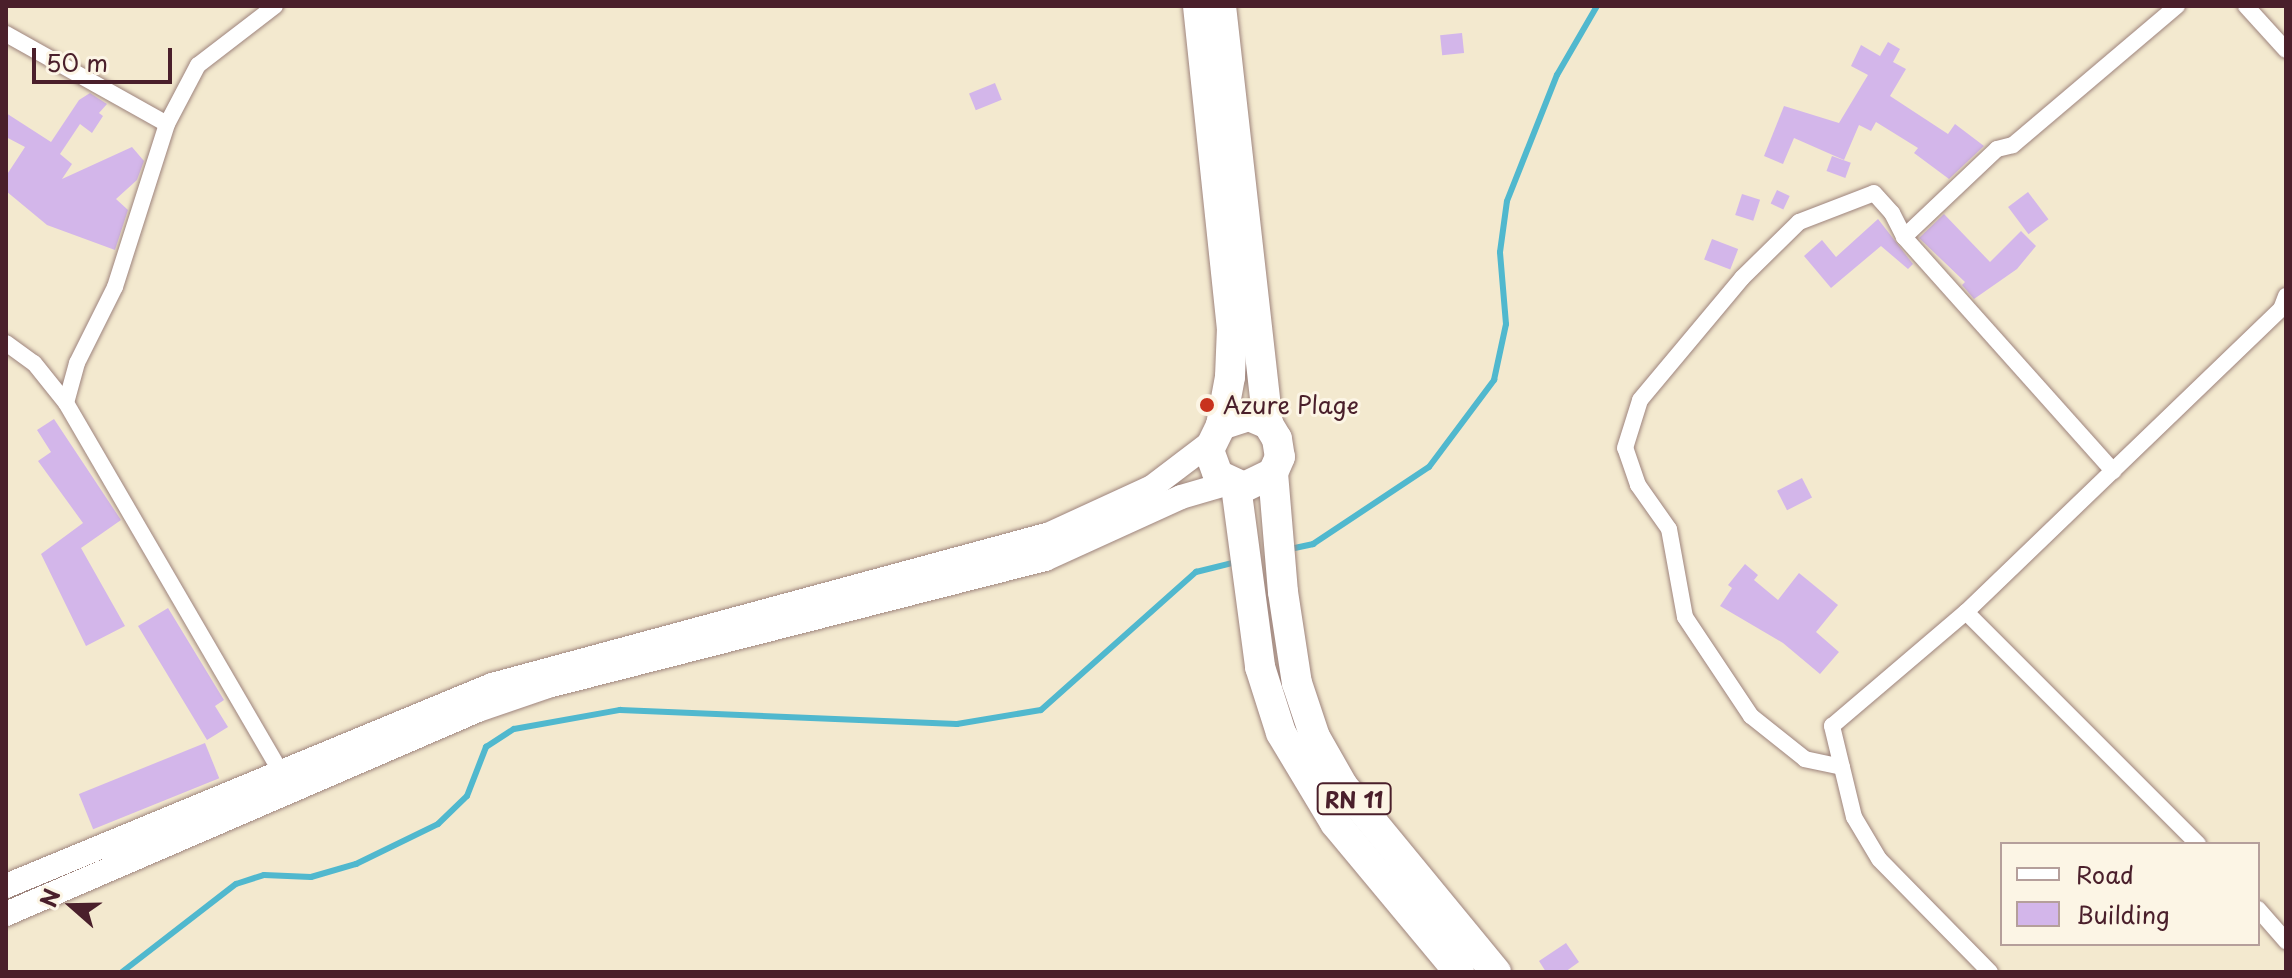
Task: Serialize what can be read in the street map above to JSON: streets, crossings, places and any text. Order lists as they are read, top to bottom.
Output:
{
  "streets": {
    "highway": ["RN 11"]
  },
  "places": ["Azure Plage"],
  "legend": ["Road", "Building"],
  "scale_bar": "50 m",
  "north": "left"
}
